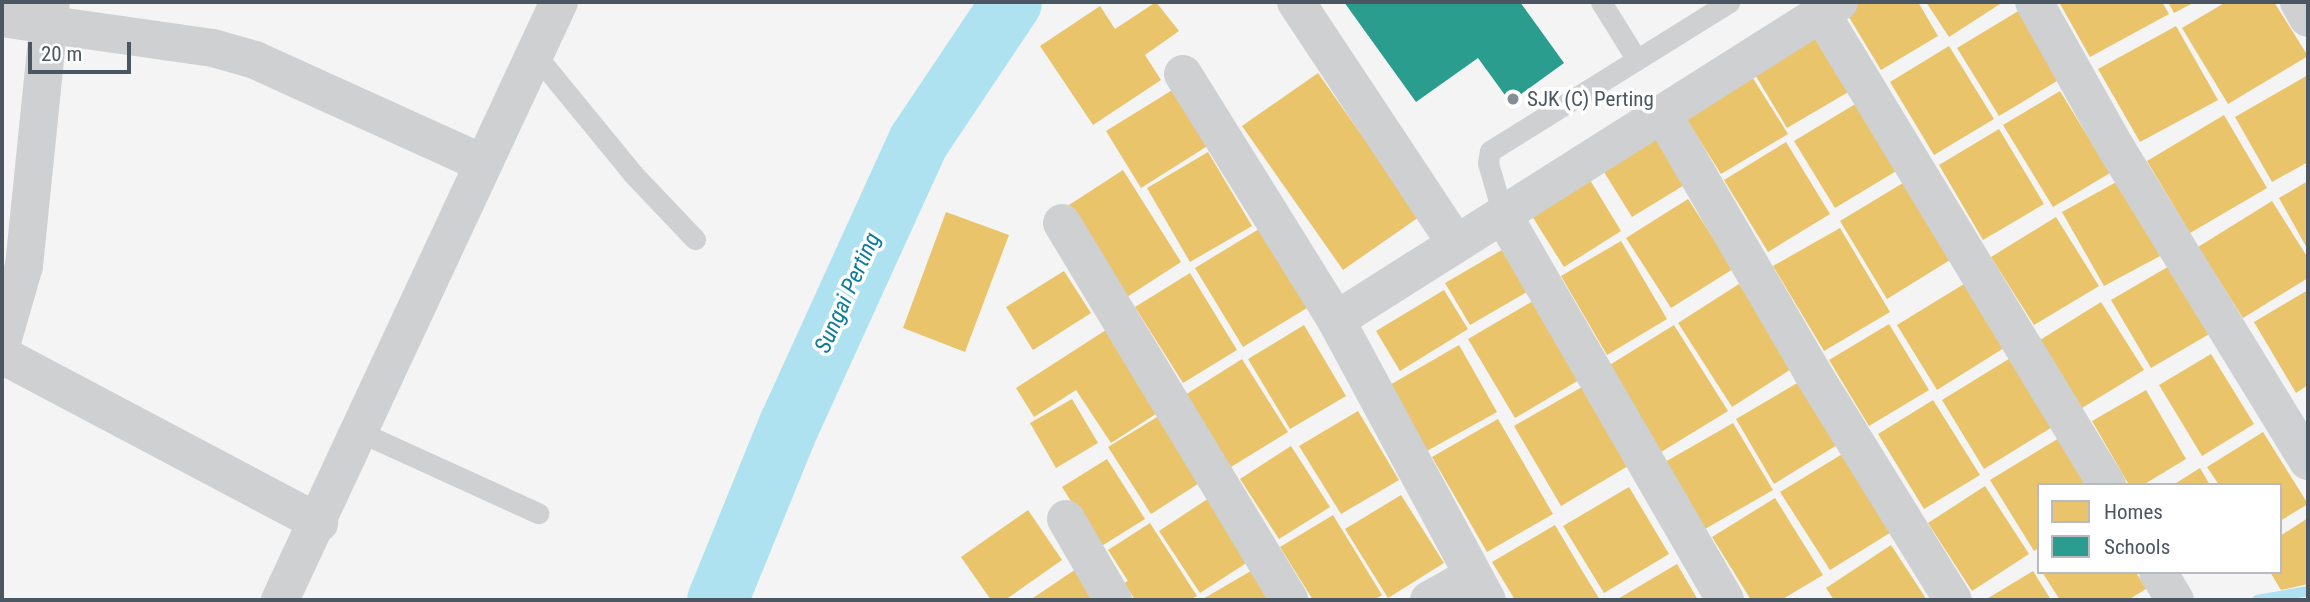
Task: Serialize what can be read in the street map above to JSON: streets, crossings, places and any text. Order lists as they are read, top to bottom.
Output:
{
  "water": ["Sungai Perting"],
  "places": ["SJK (C) Perting"],
  "legend": ["Homes", "Schools"],
  "scale_bar": "20 m"
}
